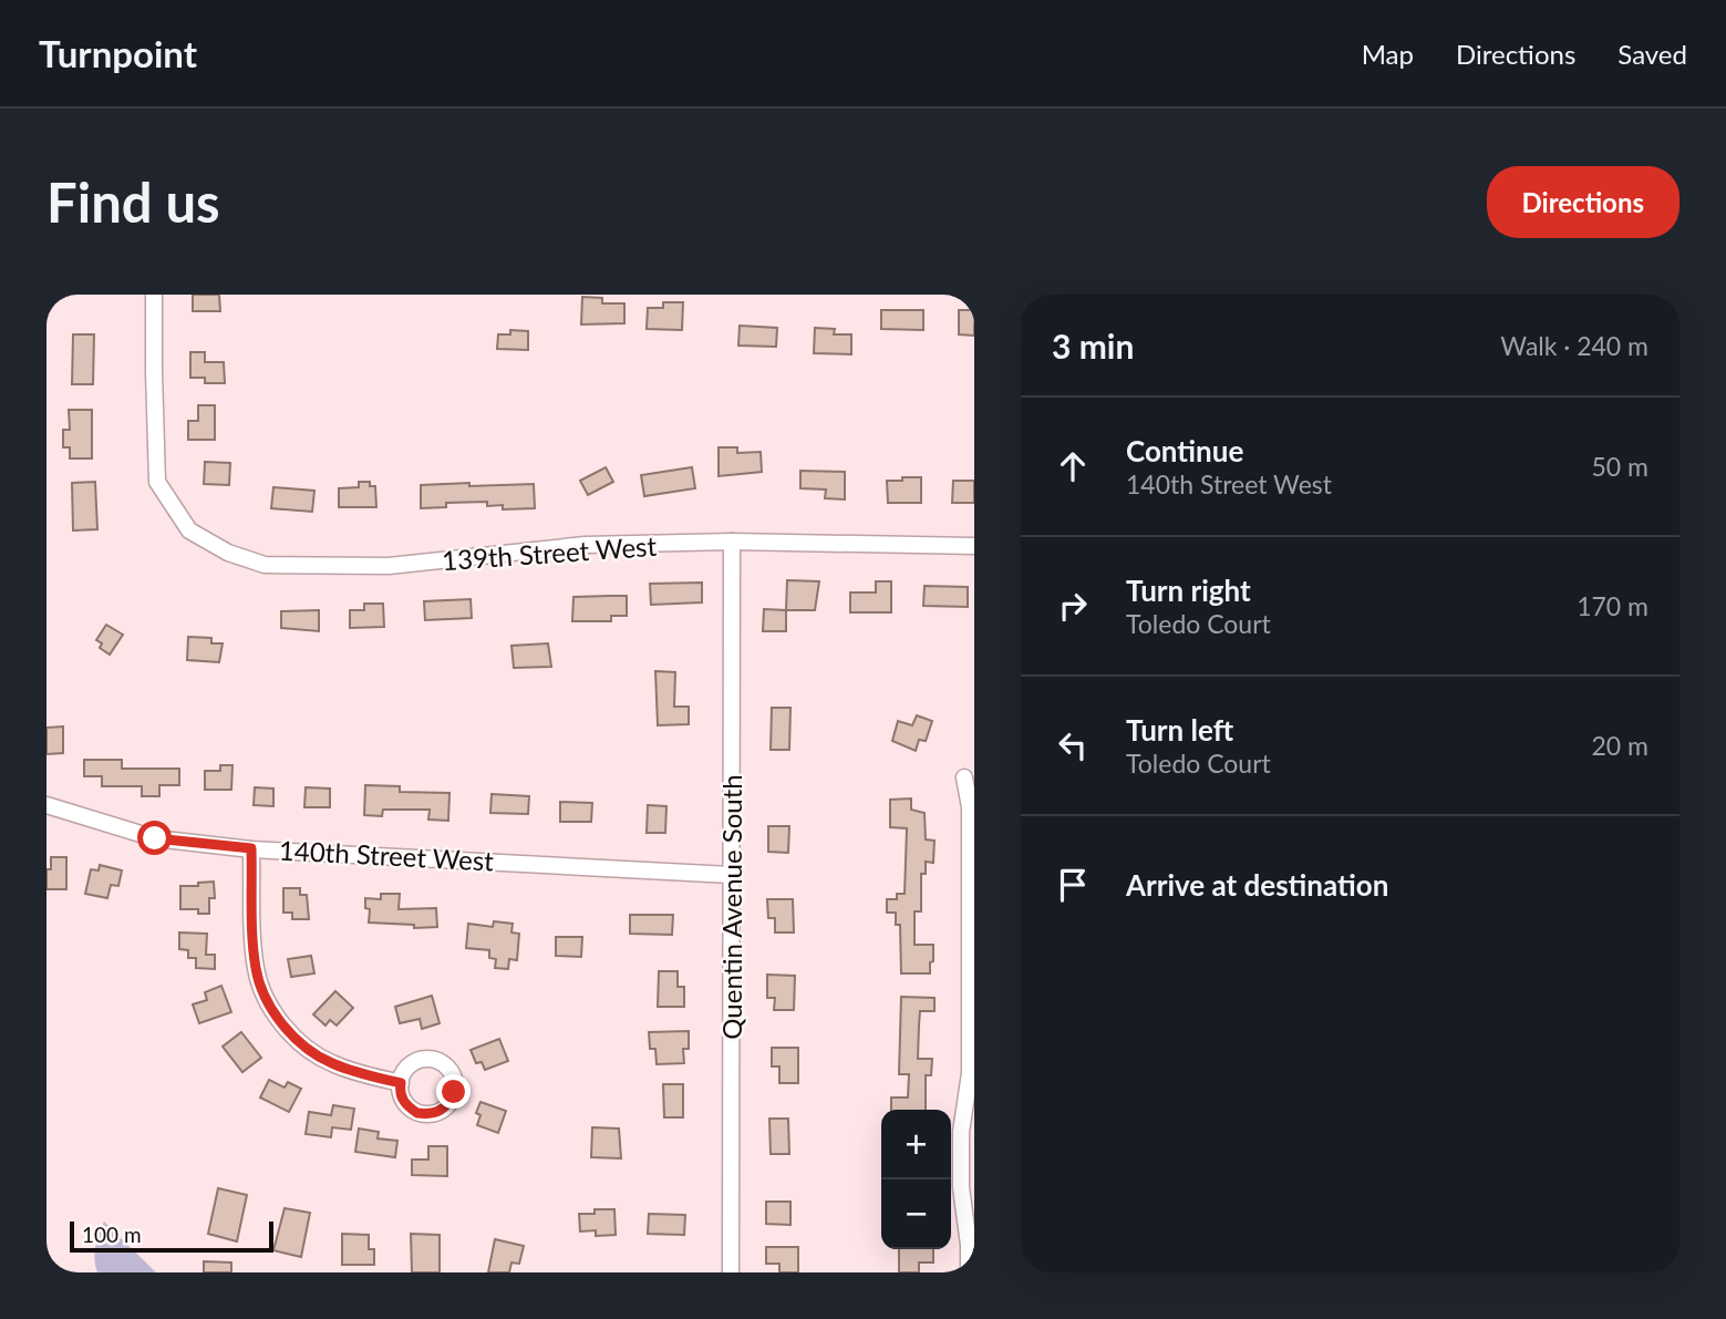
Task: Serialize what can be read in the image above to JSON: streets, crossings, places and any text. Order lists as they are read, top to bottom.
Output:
{
  "streets": {
    "street": ["139th Street West", "140th Street West", "Quentin Avenue South"]
  },
  "crossings": [
    ["139th Street West", "Quentin Avenue South"],
    ["140th Street West", "Quentin Avenue South"]
  ],
  "scale_bar": "100 m",
  "page": {
    "header": "Turnpoint",
    "nav": ["Map", "Directions", "Saved"],
    "buttons": "Directions",
    "title": "Find us",
    "heading": ["3 min", "Walk · 240 m"],
    "list": [
      ["Continue", "140th Street West", "50 m"],
      ["Turn right", "Toledo Court", "170 m"],
      ["Turn left", "Toledo Court", "20 m"],
      "Arrive at destination"
    ],
    "map_buttons": ["+", "−"],
    "scale": "100 m"
  }
}
